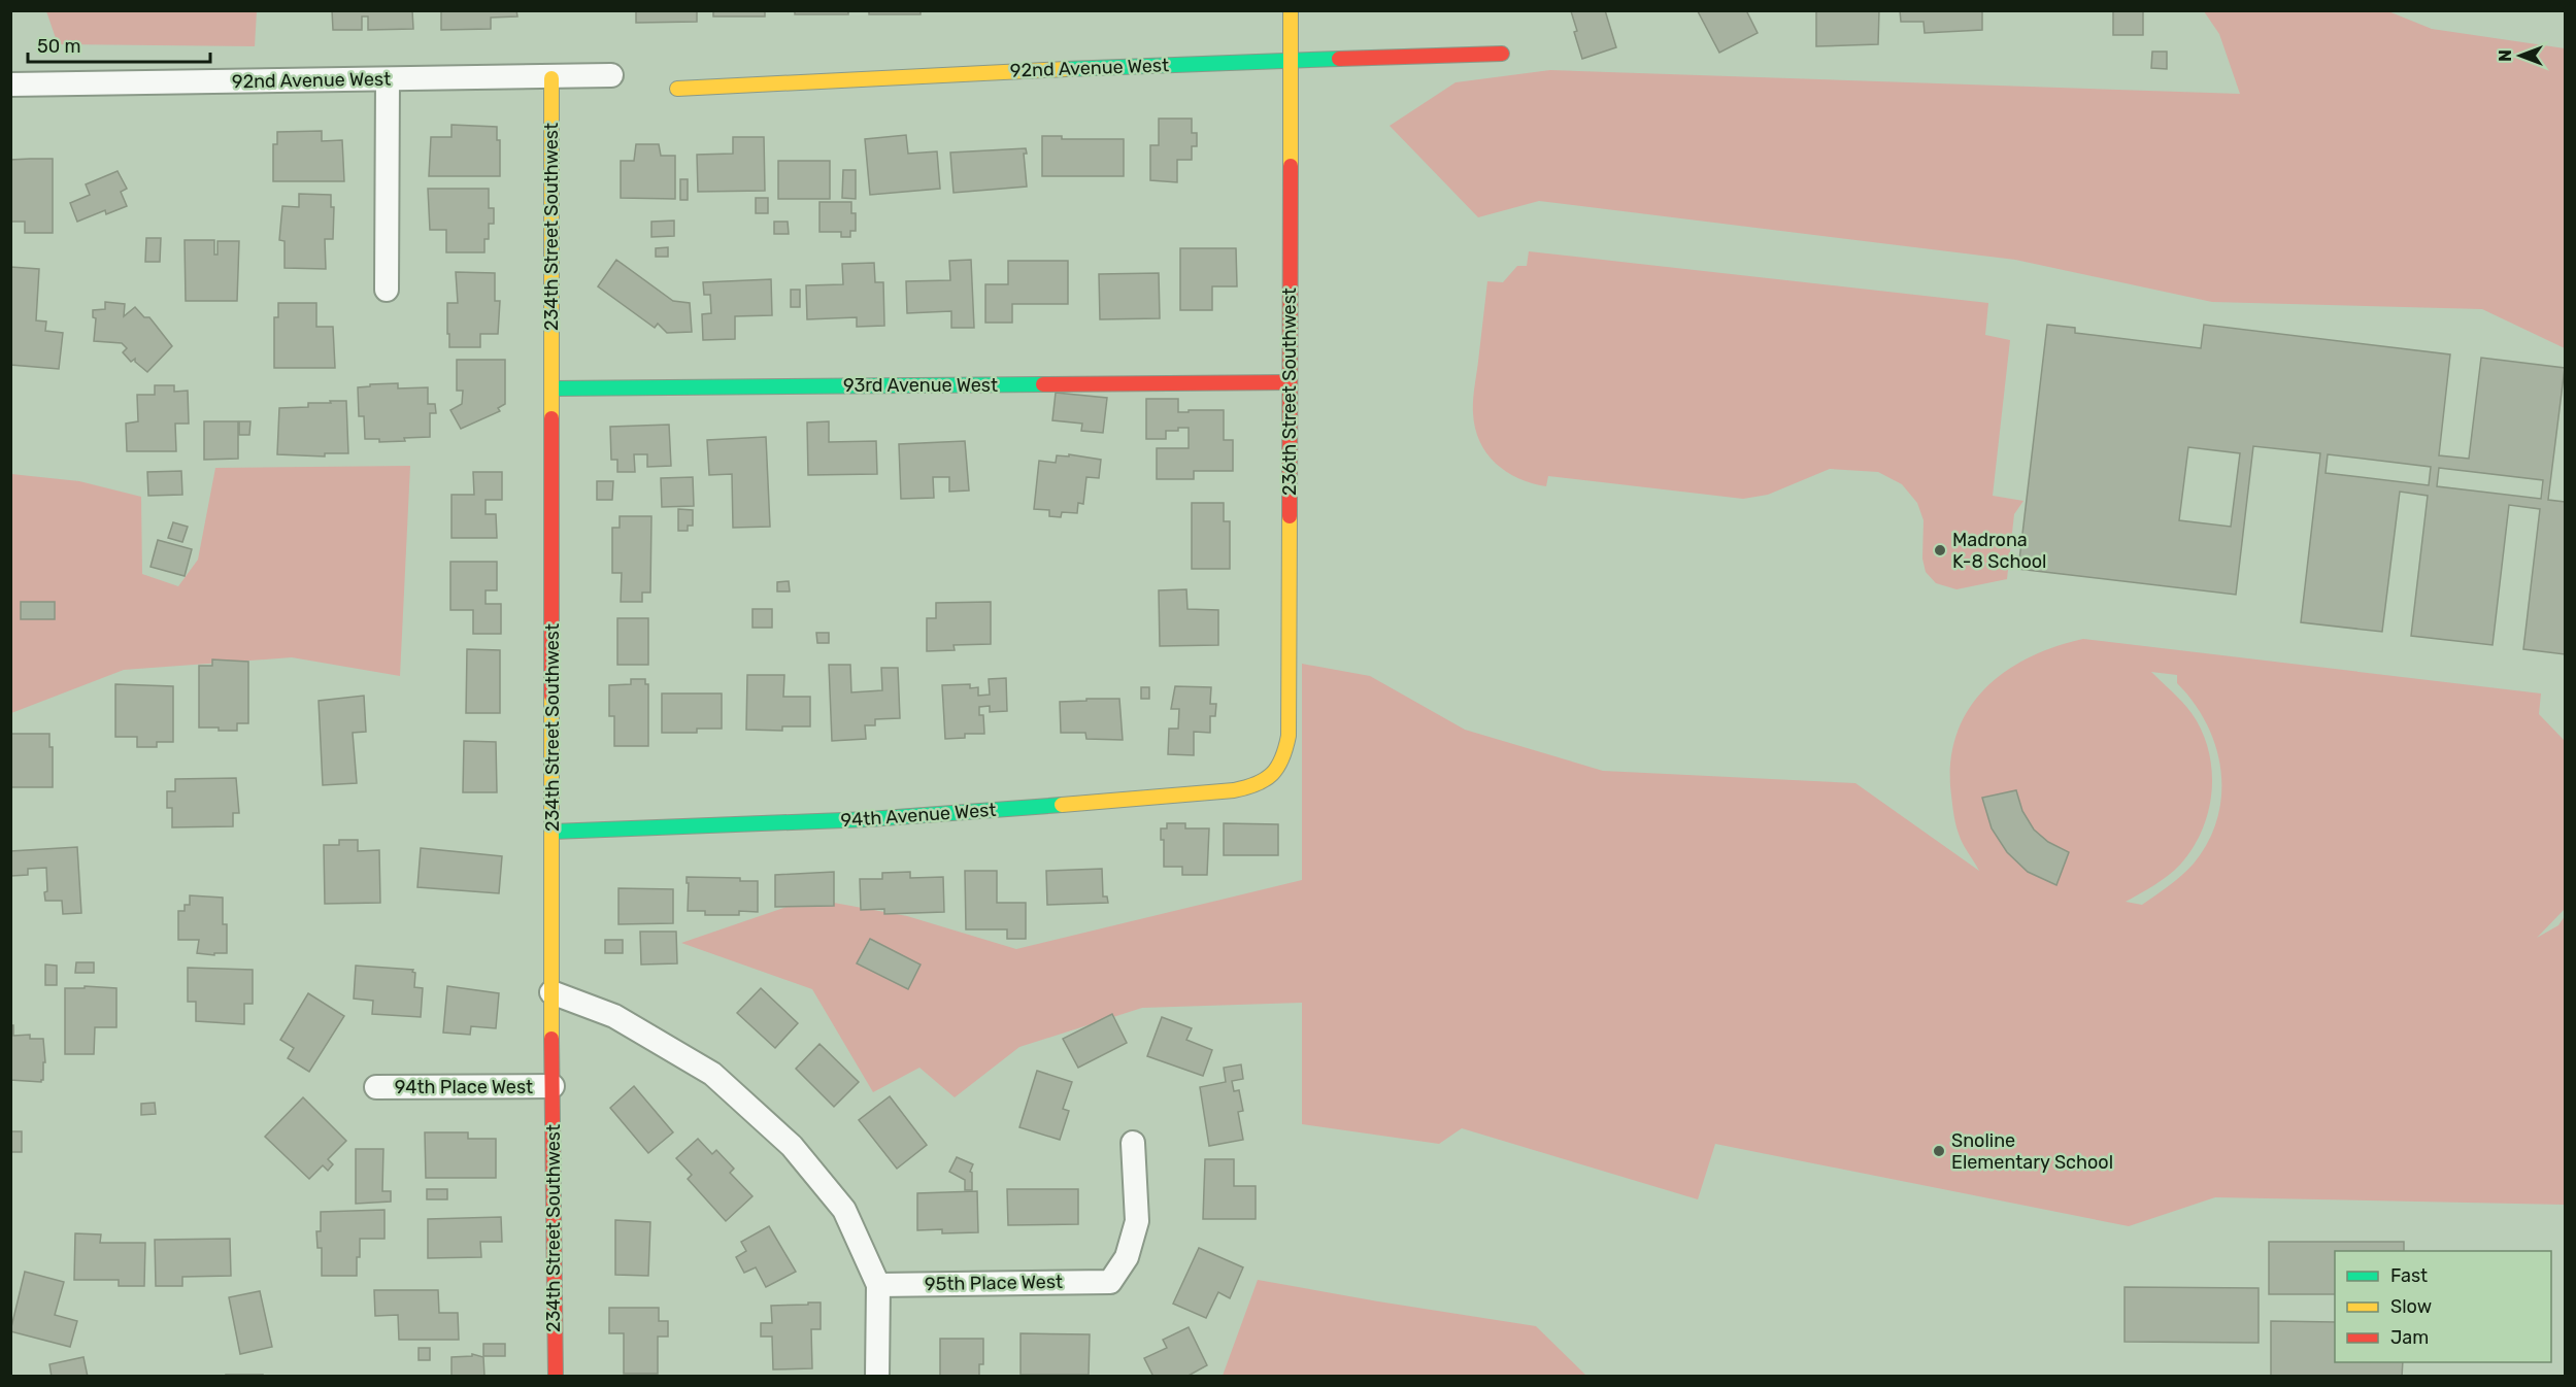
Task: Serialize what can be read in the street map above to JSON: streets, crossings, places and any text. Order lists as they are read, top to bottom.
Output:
{
  "streets": {
    "street": [
      "92nd Avenue West",
      "234th Street Southwest",
      "93rd Avenue West",
      "236th Street Southwest",
      "94th Avenue West",
      "94th Place West",
      "95th Place West"
    ]
  },
  "crossings": [
    ["92nd Avenue West", "234th Street Southwest"],
    ["92nd Avenue West", "236th Street Southwest"],
    ["234th Street Southwest", "93rd Avenue West"],
    ["234th Street Southwest", "94th Avenue West"],
    ["234th Street Southwest", "94th Place West"],
    ["93rd Avenue West", "236th Street Southwest"],
    ["236th Street Southwest", "94th Avenue West"]
  ],
  "places": ["Madrona K-8 School", "Snoline Elementary School"],
  "legend": ["Fast", "Slow", "Jam"],
  "scale_bar": "50 m",
  "north": "left"
}
